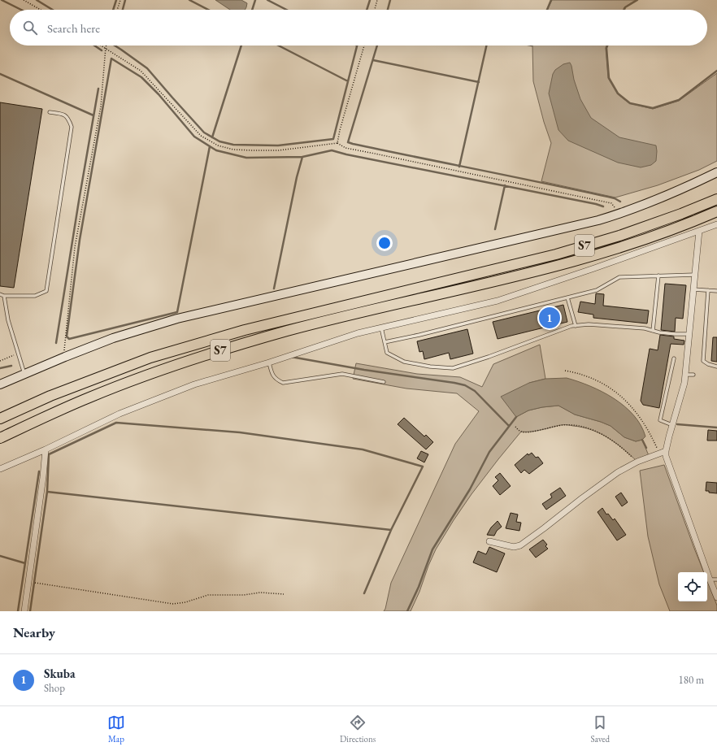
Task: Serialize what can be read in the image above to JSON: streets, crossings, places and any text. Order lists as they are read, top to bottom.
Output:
{
  "streets": {
    "highway": ["S7"]
  },
  "page": {
    "search": "Search here",
    "pins": "1",
    "heading": "Nearby",
    "list": [
      {
        "mark": "1",
        "name": "Skuba",
        "note": "Shop",
        "value": "180 m"
      }
    ],
    "nav": ["Map", "Directions", "Saved"]
  }
}
